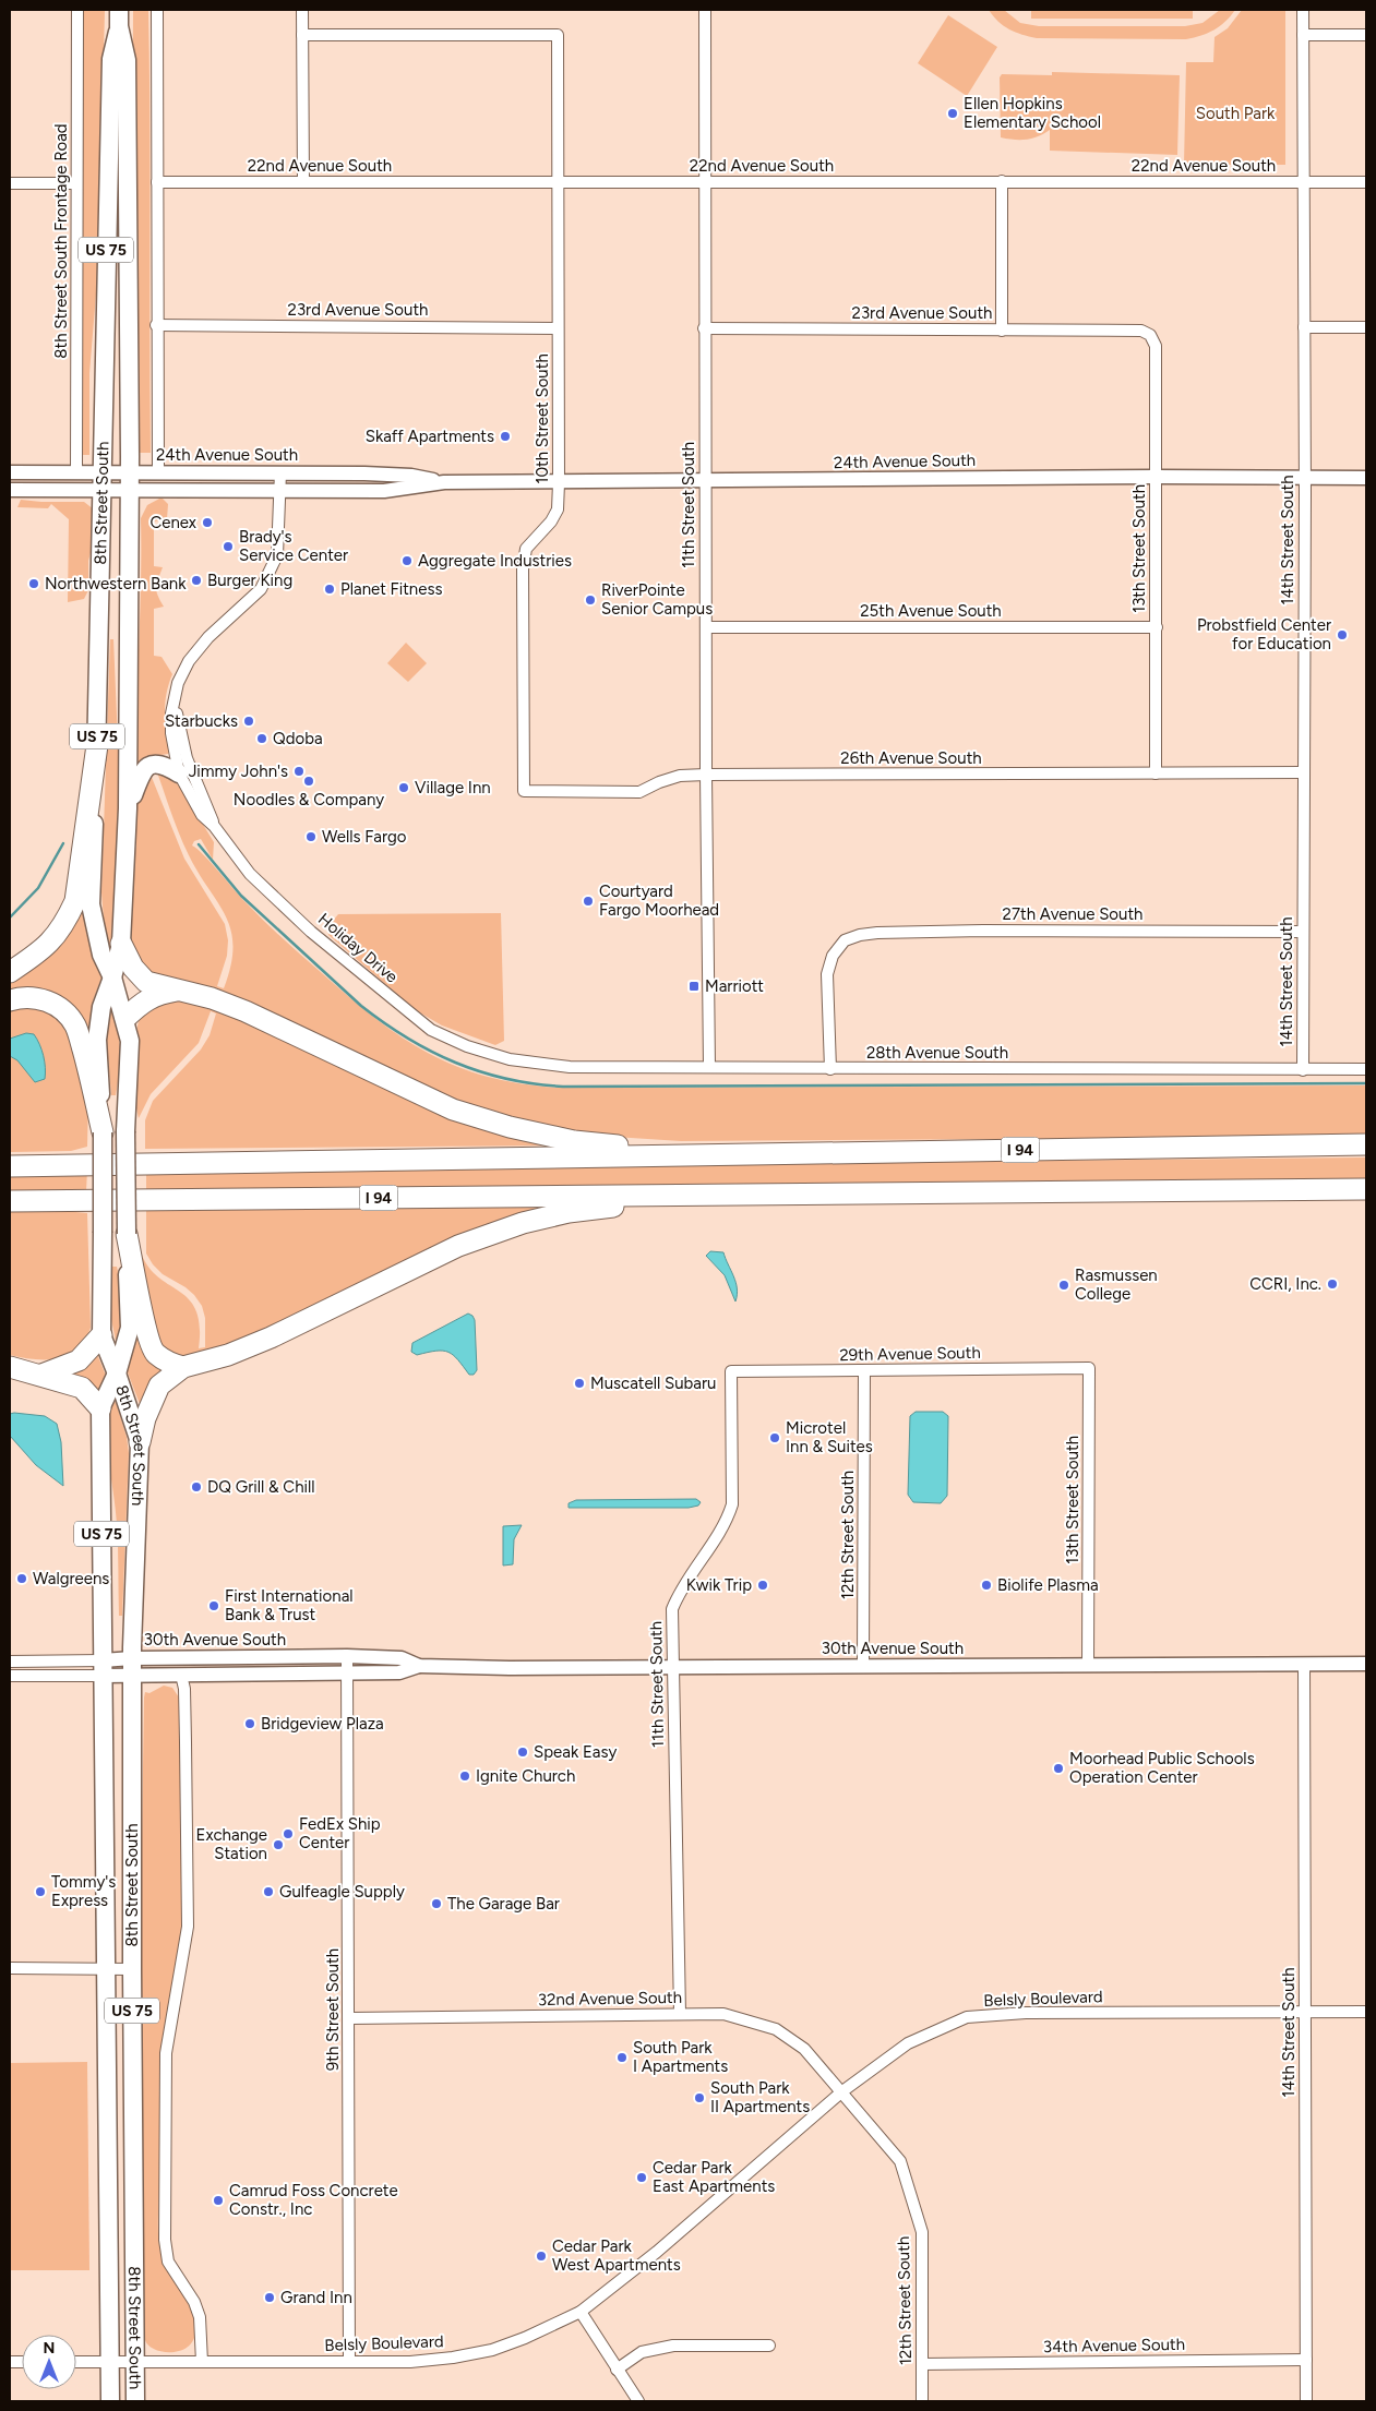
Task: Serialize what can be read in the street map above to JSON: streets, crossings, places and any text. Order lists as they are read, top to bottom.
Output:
{
  "streets": {
    "highway": ["I 94"],
    "main road": ["US 75", "8th Street South"],
    "street": [
      "22nd Avenue South",
      "8th Street South Frontage Road",
      "23rd Avenue South",
      "10th Street South",
      "24th Avenue South",
      "11th Street South",
      "14th Street South",
      "13th Street South",
      "25th Avenue South",
      "26th Avenue South",
      "27th Avenue South",
      "Holiday Drive",
      "28th Avenue South",
      "29th Avenue South",
      "12th Street South",
      "30th Avenue South",
      "32nd Avenue South",
      "Belsly Boulevard",
      "9th Street South",
      "34th Avenue South"
    ]
  },
  "crossings": [
    ["22nd Avenue South", "10th Street South"],
    ["22nd Avenue South", "11th Street South"],
    ["22nd Avenue South", "14th Street South"],
    ["8th Street South Frontage Road", "24th Avenue South"],
    ["23rd Avenue South", "10th Street South"],
    ["23rd Avenue South", "11th Street South"],
    ["23rd Avenue South", "13th Street South"],
    ["10th Street South", "24th Avenue South"],
    ["10th Street South", "26th Avenue South"],
    ["24th Avenue South", "8th Street South"],
    ["24th Avenue South", "11th Street South"],
    ["24th Avenue South", "14th Street South"],
    ["24th Avenue South", "13th Street South"],
    ["24th Avenue South", "Holiday Drive"],
    ["8th Street South", "30th Avenue South"],
    ["8th Street South", "Belsly Boulevard"],
    ["11th Street South", "25th Avenue South"],
    ["11th Street South", "26th Avenue South"],
    ["11th Street South", "28th Avenue South"],
    ["11th Street South", "29th Avenue South"],
    ["11th Street South", "30th Avenue South"],
    ["11th Street South", "32nd Avenue South"],
    ["14th Street South", "26th Avenue South"],
    ["14th Street South", "27th Avenue South"],
    ["14th Street South", "28th Avenue South"],
    ["14th Street South", "30th Avenue South"],
    ["14th Street South", "Belsly Boulevard"],
    ["14th Street South", "34th Avenue South"],
    ["13th Street South", "25th Avenue South"],
    ["13th Street South", "26th Avenue South"],
    ["13th Street South", "29th Avenue South"],
    ["13th Street South", "30th Avenue South"],
    ["27th Avenue South", "28th Avenue South"],
    ["Holiday Drive", "28th Avenue South"],
    ["29th Avenue South", "12th Street South"],
    ["12th Street South", "30th Avenue South"],
    ["12th Street South", "32nd Avenue South"],
    ["12th Street South", "Belsly Boulevard"],
    ["12th Street South", "34th Avenue South"],
    ["30th Avenue South", "9th Street South"],
    ["32nd Avenue South", "Belsly Boulevard"],
    ["32nd Avenue South", "9th Street South"],
    ["Belsly Boulevard", "9th Street South"]
  ],
  "parks": ["South Park"],
  "places": {
    "other": [
      "Ellen Hopkins Elementary School",
      "Skaff Apartments",
      "Cenex",
      "Brady's Service Center",
      "Aggregate Industries",
      "Burger King",
      "Northwestern Bank",
      "Planet Fitness",
      "RiverPointe Senior Campus",
      "Probstfield Center for Education",
      "Starbucks",
      "Qdoba",
      "Jimmy John's",
      "Noodles & Company",
      "Village Inn",
      "Wells Fargo",
      "Courtyard Fargo Moorhead",
      "CCRI, Inc.",
      "Rasmussen College",
      "Muscatell Subaru",
      "Microtel Inn & Suites",
      "DQ Grill & Chill",
      "Walgreens",
      "Kwik Trip",
      "Biolife Plasma",
      "First International Bank & Trust",
      "Bridgeview Plaza",
      "Speak Easy",
      "Moorhead Public Schools Operation Center",
      "Ignite Church",
      "FedEx Ship Center",
      "Exchange Station",
      "Tommy's Express",
      "Gulfeagle Supply",
      "The Garage Bar",
      "South Park I Apartments",
      "South Park II Apartments",
      "Cedar Park East Apartments",
      "Camrud Foss Concrete Constr., Inc",
      "Cedar Park West Apartments",
      "Grand Inn"
    ],
    "transit": ["Marriott"]
  },
  "north": "top"
}
